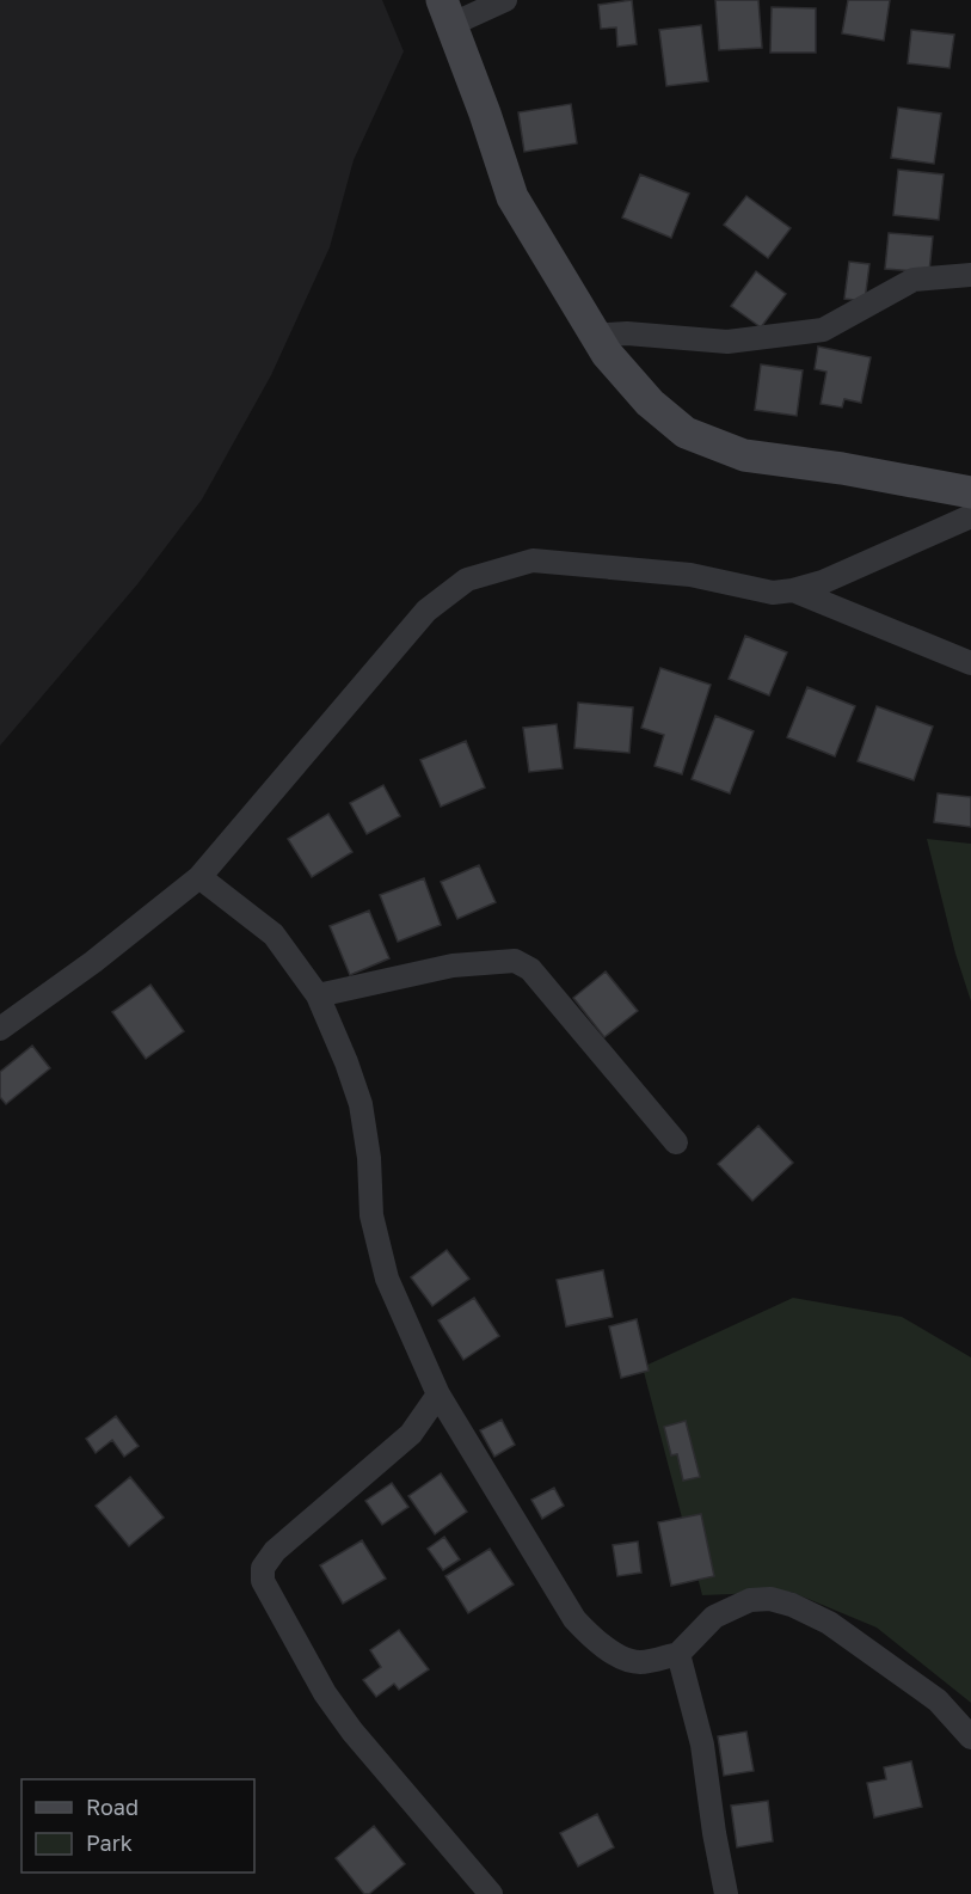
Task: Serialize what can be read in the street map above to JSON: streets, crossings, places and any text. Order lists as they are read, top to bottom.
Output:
{
  "legend": ["Road", "Park"]
}
